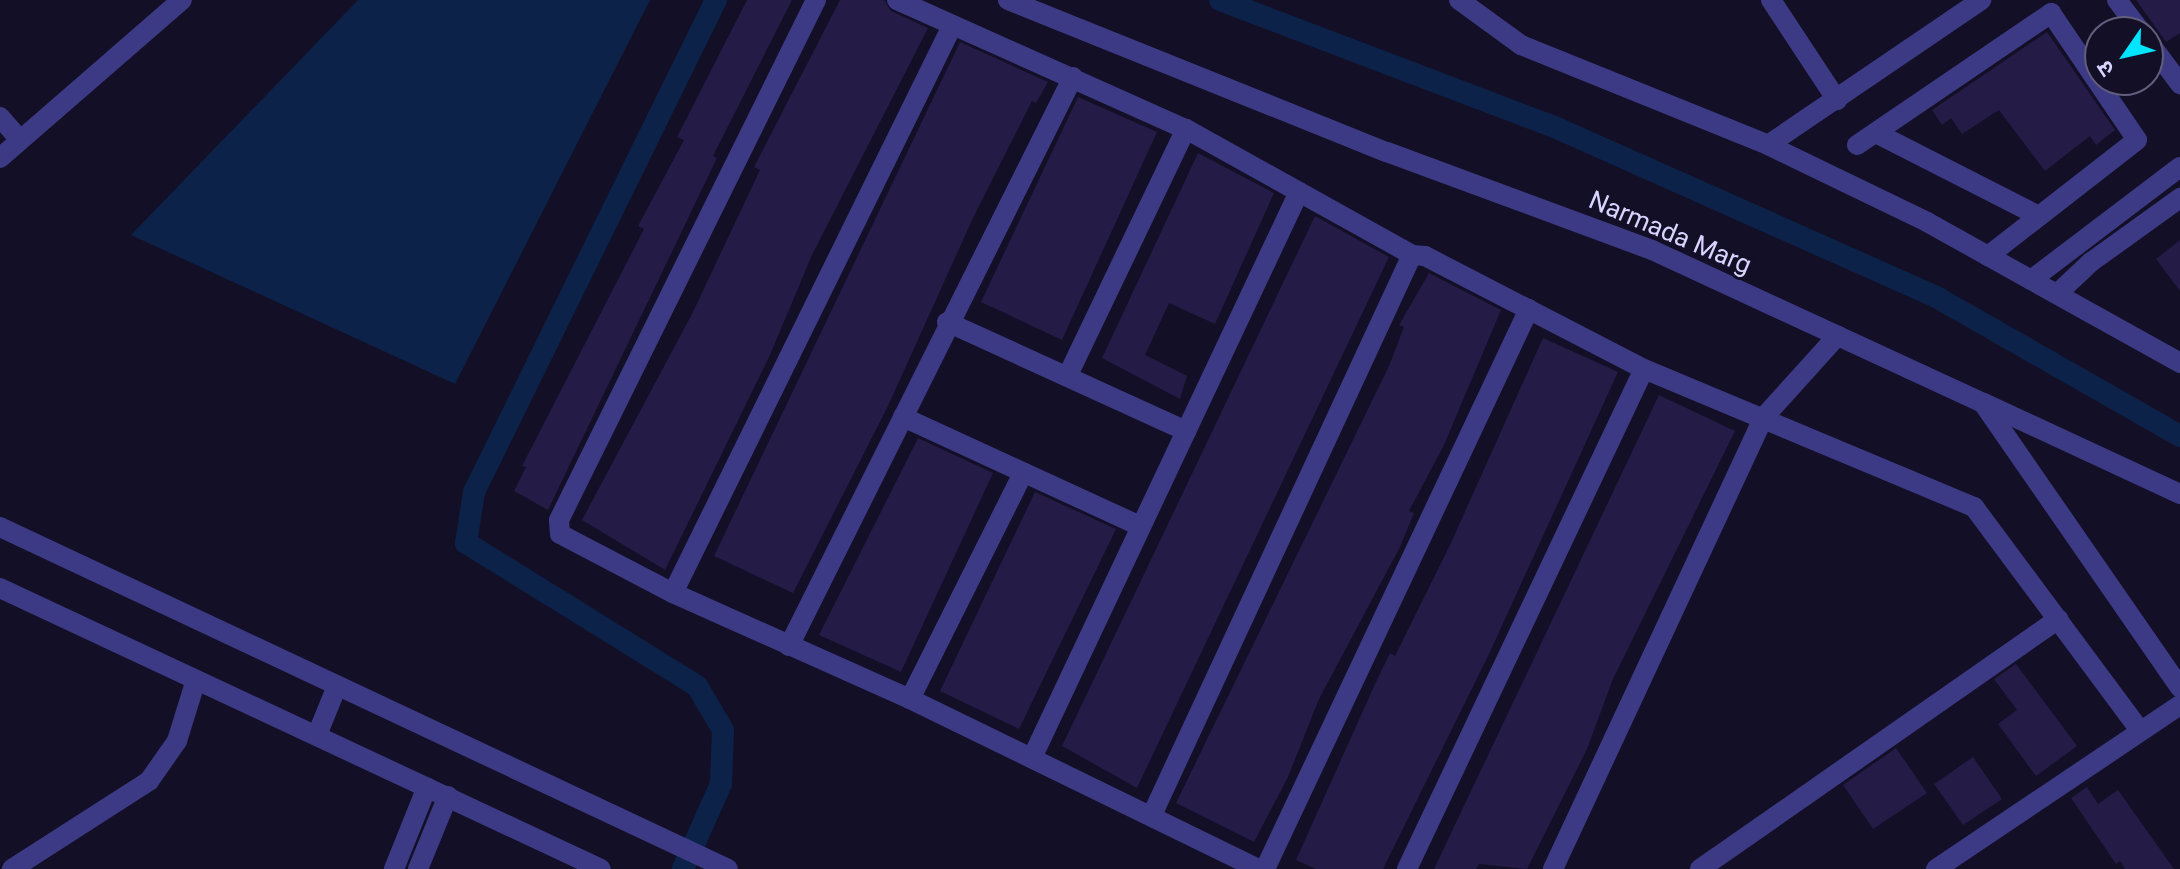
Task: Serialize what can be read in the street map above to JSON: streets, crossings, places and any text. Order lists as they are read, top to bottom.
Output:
{
  "streets": {
    "street": ["Narmada Marg"]
  },
  "north": "bottom left"
}
